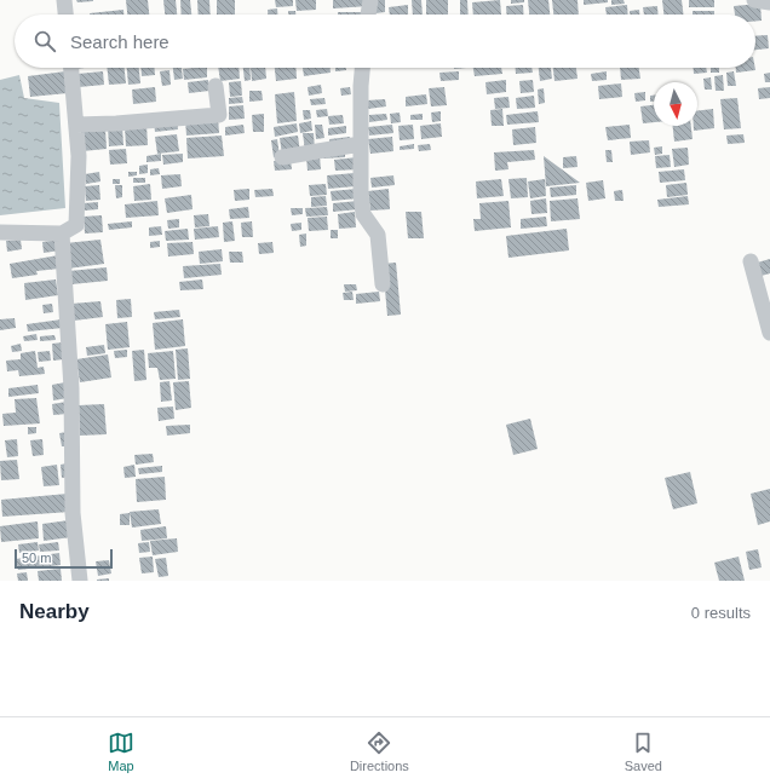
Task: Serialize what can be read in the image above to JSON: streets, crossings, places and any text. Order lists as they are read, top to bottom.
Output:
{
  "scale_bar": "50 m",
  "north": "bottom",
  "page": {
    "search": "Search here",
    "scale": "50 m",
    "heading": ["Nearby", "0 results"],
    "nav": ["Map", "Directions", "Saved"]
  }
}
